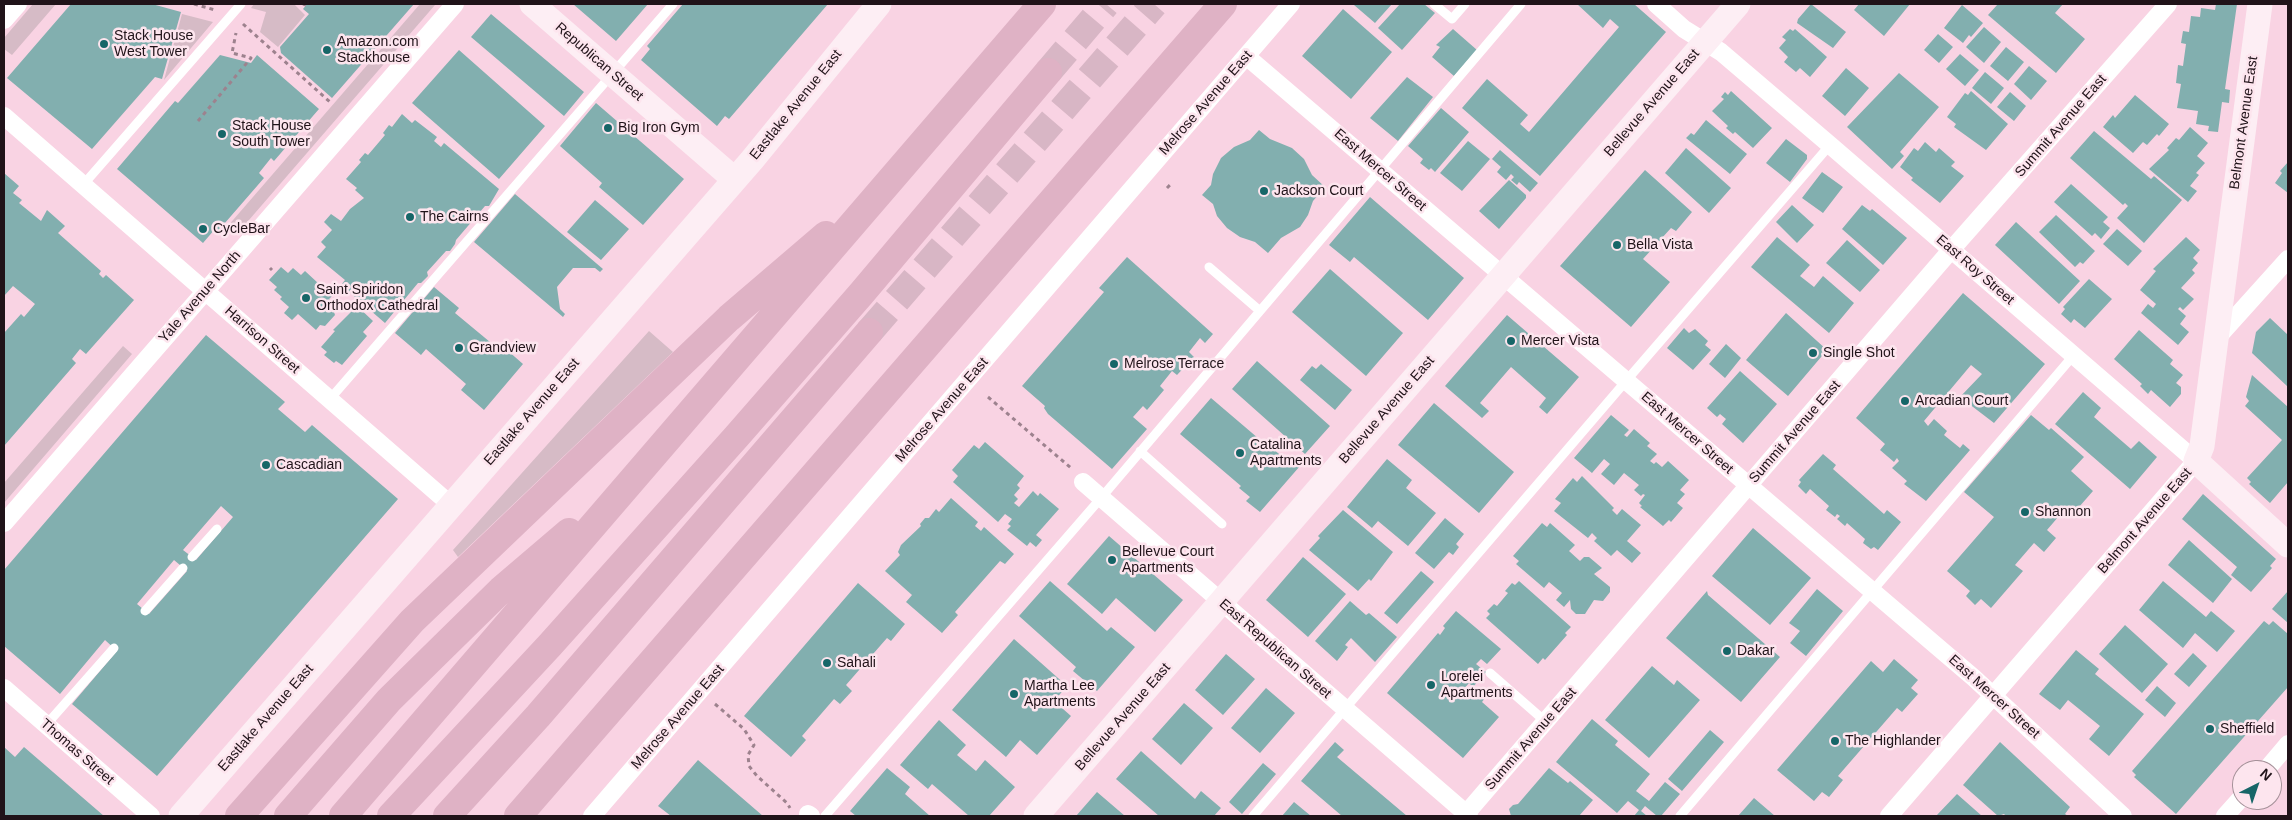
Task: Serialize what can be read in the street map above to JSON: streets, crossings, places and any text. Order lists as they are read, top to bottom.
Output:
{
  "streets": {
    "street": [
      "Republican Street",
      "Melrose Avenue East",
      "Bellevue Avenue East",
      "Eastlake Avenue East",
      "Belmont Avenue East",
      "Summit Avenue East",
      "East Mercer Street",
      "East Roy Street",
      "Yale Avenue North",
      "Harrison Street",
      "East Republican Street",
      "Thomas Street"
    ]
  },
  "crossings": [
    ["Republican Street", "Eastlake Avenue East"],
    ["Melrose Avenue East", "East Mercer Street"],
    ["Bellevue Avenue East", "East Mercer Street"],
    ["Bellevue Avenue East", "East Roy Street"],
    ["Bellevue Avenue East", "East Republican Street"],
    ["Eastlake Avenue East", "Harrison Street"],
    ["Belmont Avenue East", "East Mercer Street"],
    ["Belmont Avenue East", "East Roy Street"],
    ["Summit Avenue East", "East Mercer Street"],
    ["Summit Avenue East", "East Roy Street"],
    ["Summit Avenue East", "East Republican Street"],
    ["Yale Avenue North", "Harrison Street"]
  ],
  "places": [
    "Stack House West Tower",
    "Amazon.com Stackhouse",
    "Big Iron Gym",
    "Stack House South Tower",
    "Jackson Court",
    "The Cairns",
    "CycleBar",
    "Bella Vista",
    "Saint Spiridon Orthodox Cathedral",
    "Mercer Vista",
    "Grandview",
    "Single Shot",
    "Melrose Terrace",
    "Arcadian Court",
    "Catalina Apartments",
    "Cascadian",
    "Shannon",
    "Bellevue Court Apartments",
    "Dakar",
    "Sahali",
    "Lorelei Apartments",
    "Martha Lee Apartments",
    "Sheffield",
    "The Highlander"
  ],
  "north": "top right"
}
